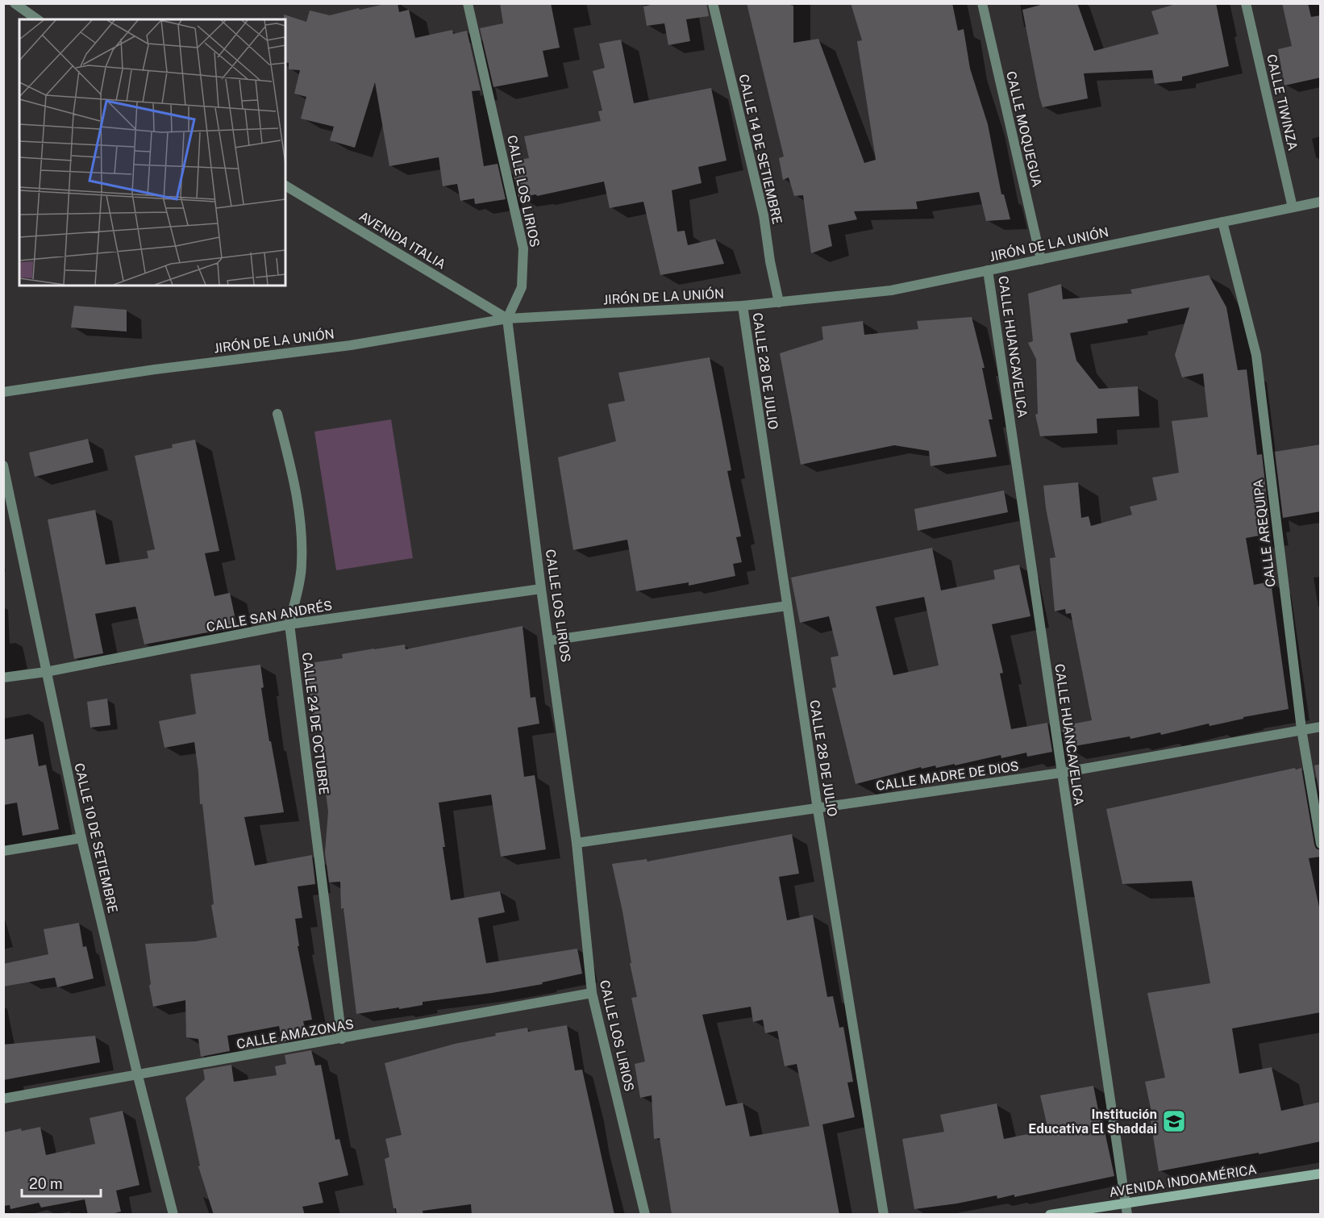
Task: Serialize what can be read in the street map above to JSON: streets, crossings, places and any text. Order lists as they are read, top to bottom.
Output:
{
  "streets": {
    "street": [
      "CALLE TIWINZA",
      "CALLE MOQUEGUA",
      "CALLE 14 DE SETIEMBRE",
      "CALLE LOS LIRIOS",
      "AVENIDA ITALIA",
      "JIRÓN DE LA UNIÓN",
      "CALLE HUANCAVELICA",
      "CALLE 28 DE JULIO",
      "CALLE AREQUIPA",
      "CALLE SAN ANDRÉS",
      "CALLE 24 DE OCTUBRE",
      "CALLE MADRE DE DIOS",
      "CALLE 10 DE SETIEMBRE",
      "CALLE AMAZONAS",
      "AVENIDA INDOAMÉRICA"
    ]
  },
  "crossings": [
    ["CALLE TIWINZA", "JIRÓN DE LA UNIÓN"],
    ["CALLE MOQUEGUA", "JIRÓN DE LA UNIÓN"],
    ["CALLE 14 DE SETIEMBRE", "JIRÓN DE LA UNIÓN"],
    ["CALLE LOS LIRIOS", "AVENIDA ITALIA"],
    ["CALLE LOS LIRIOS", "JIRÓN DE LA UNIÓN"],
    ["CALLE LOS LIRIOS", "CALLE SAN ANDRÉS"],
    ["CALLE LOS LIRIOS", "CALLE MADRE DE DIOS"],
    ["CALLE LOS LIRIOS", "CALLE AMAZONAS"],
    ["AVENIDA ITALIA", "JIRÓN DE LA UNIÓN"],
    ["JIRÓN DE LA UNIÓN", "CALLE HUANCAVELICA"],
    ["JIRÓN DE LA UNIÓN", "CALLE 28 DE JULIO"],
    ["JIRÓN DE LA UNIÓN", "CALLE AREQUIPA"],
    ["CALLE HUANCAVELICA", "CALLE MADRE DE DIOS"],
    ["CALLE HUANCAVELICA", "AVENIDA INDOAMÉRICA"],
    ["CALLE 28 DE JULIO", "CALLE MADRE DE DIOS"],
    ["CALLE AREQUIPA", "CALLE MADRE DE DIOS"],
    ["CALLE SAN ANDRÉS", "CALLE 24 DE OCTUBRE"],
    ["CALLE SAN ANDRÉS", "CALLE 10 DE SETIEMBRE"],
    ["CALLE 24 DE OCTUBRE", "CALLE AMAZONAS"],
    ["CALLE 10 DE SETIEMBRE", "CALLE AMAZONAS"]
  ],
  "places": {
    "school or university": ["Institución Educativa El Shaddai"]
  },
  "scale_bar": "20 m"
}
